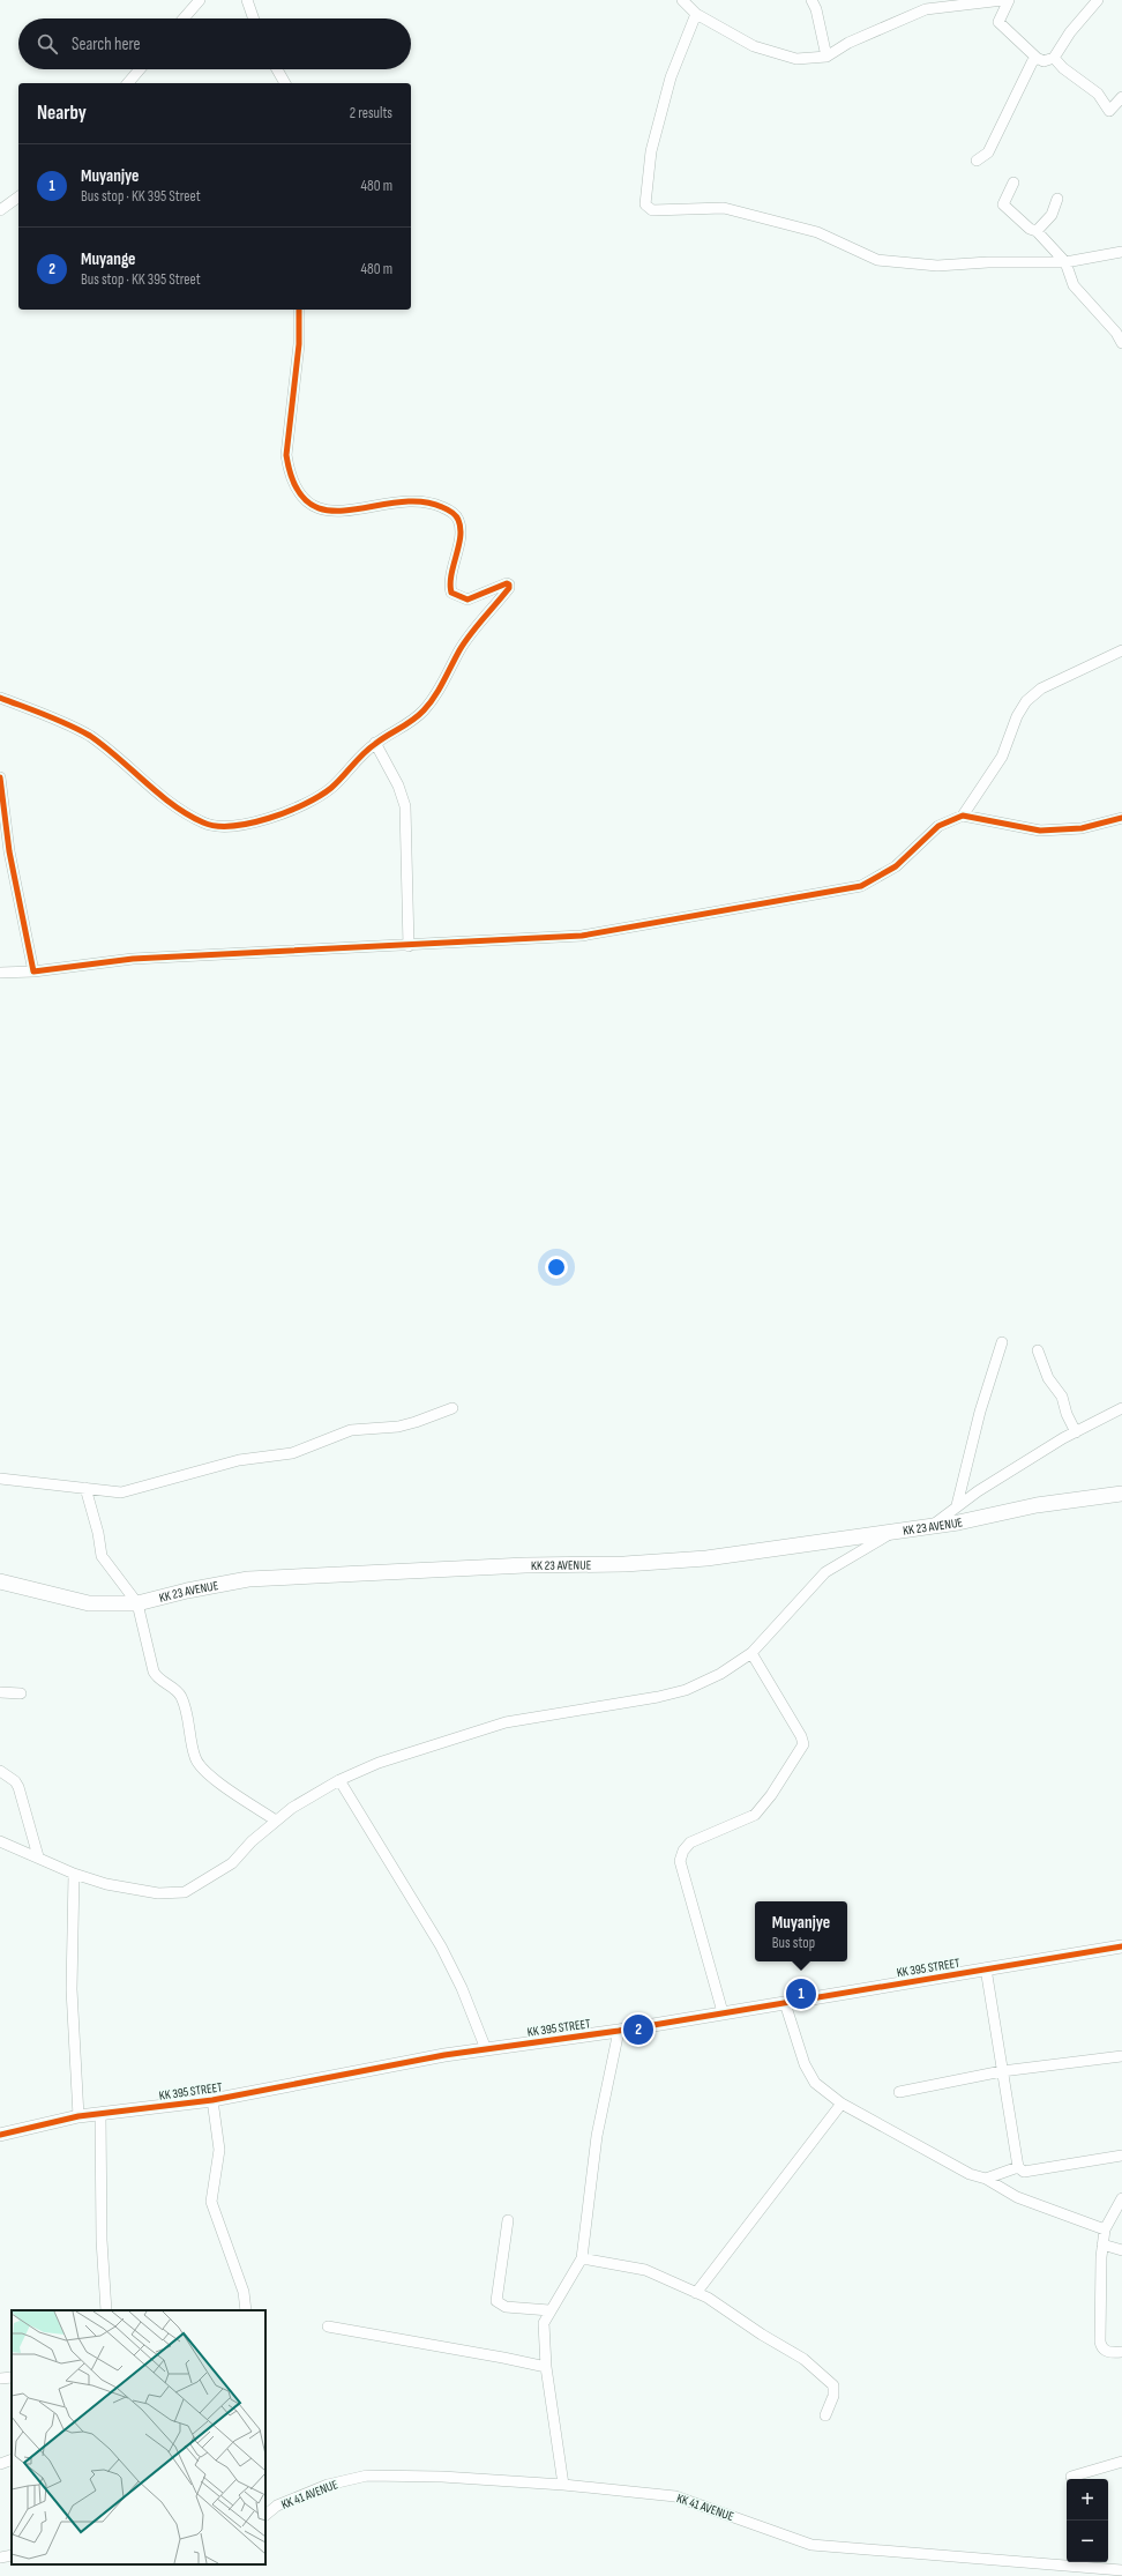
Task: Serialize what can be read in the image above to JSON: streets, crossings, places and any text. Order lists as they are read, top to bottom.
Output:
{
  "streets": {
    "main road": ["KK 23 AVENUE"],
    "street": ["KK 395 STREET", "KK 41 AVENUE"]
  },
  "page": {
    "search": "Search here",
    "heading": ["Nearby", "2 results"],
    "list": [
      {
        "mark": "1",
        "name": "Muyanjye",
        "note": "Bus stop · KK 395 Street",
        "value": "480 m"
      },
      {
        "mark": "2",
        "name": "Muyange",
        "note": "Bus stop · KK 395 Street",
        "value": "480 m"
      }
    ],
    "popup": ["Muyanjye", "Bus stop"],
    "pins": ["1", "2"],
    "map_buttons": ["+", "−"]
  }
}
